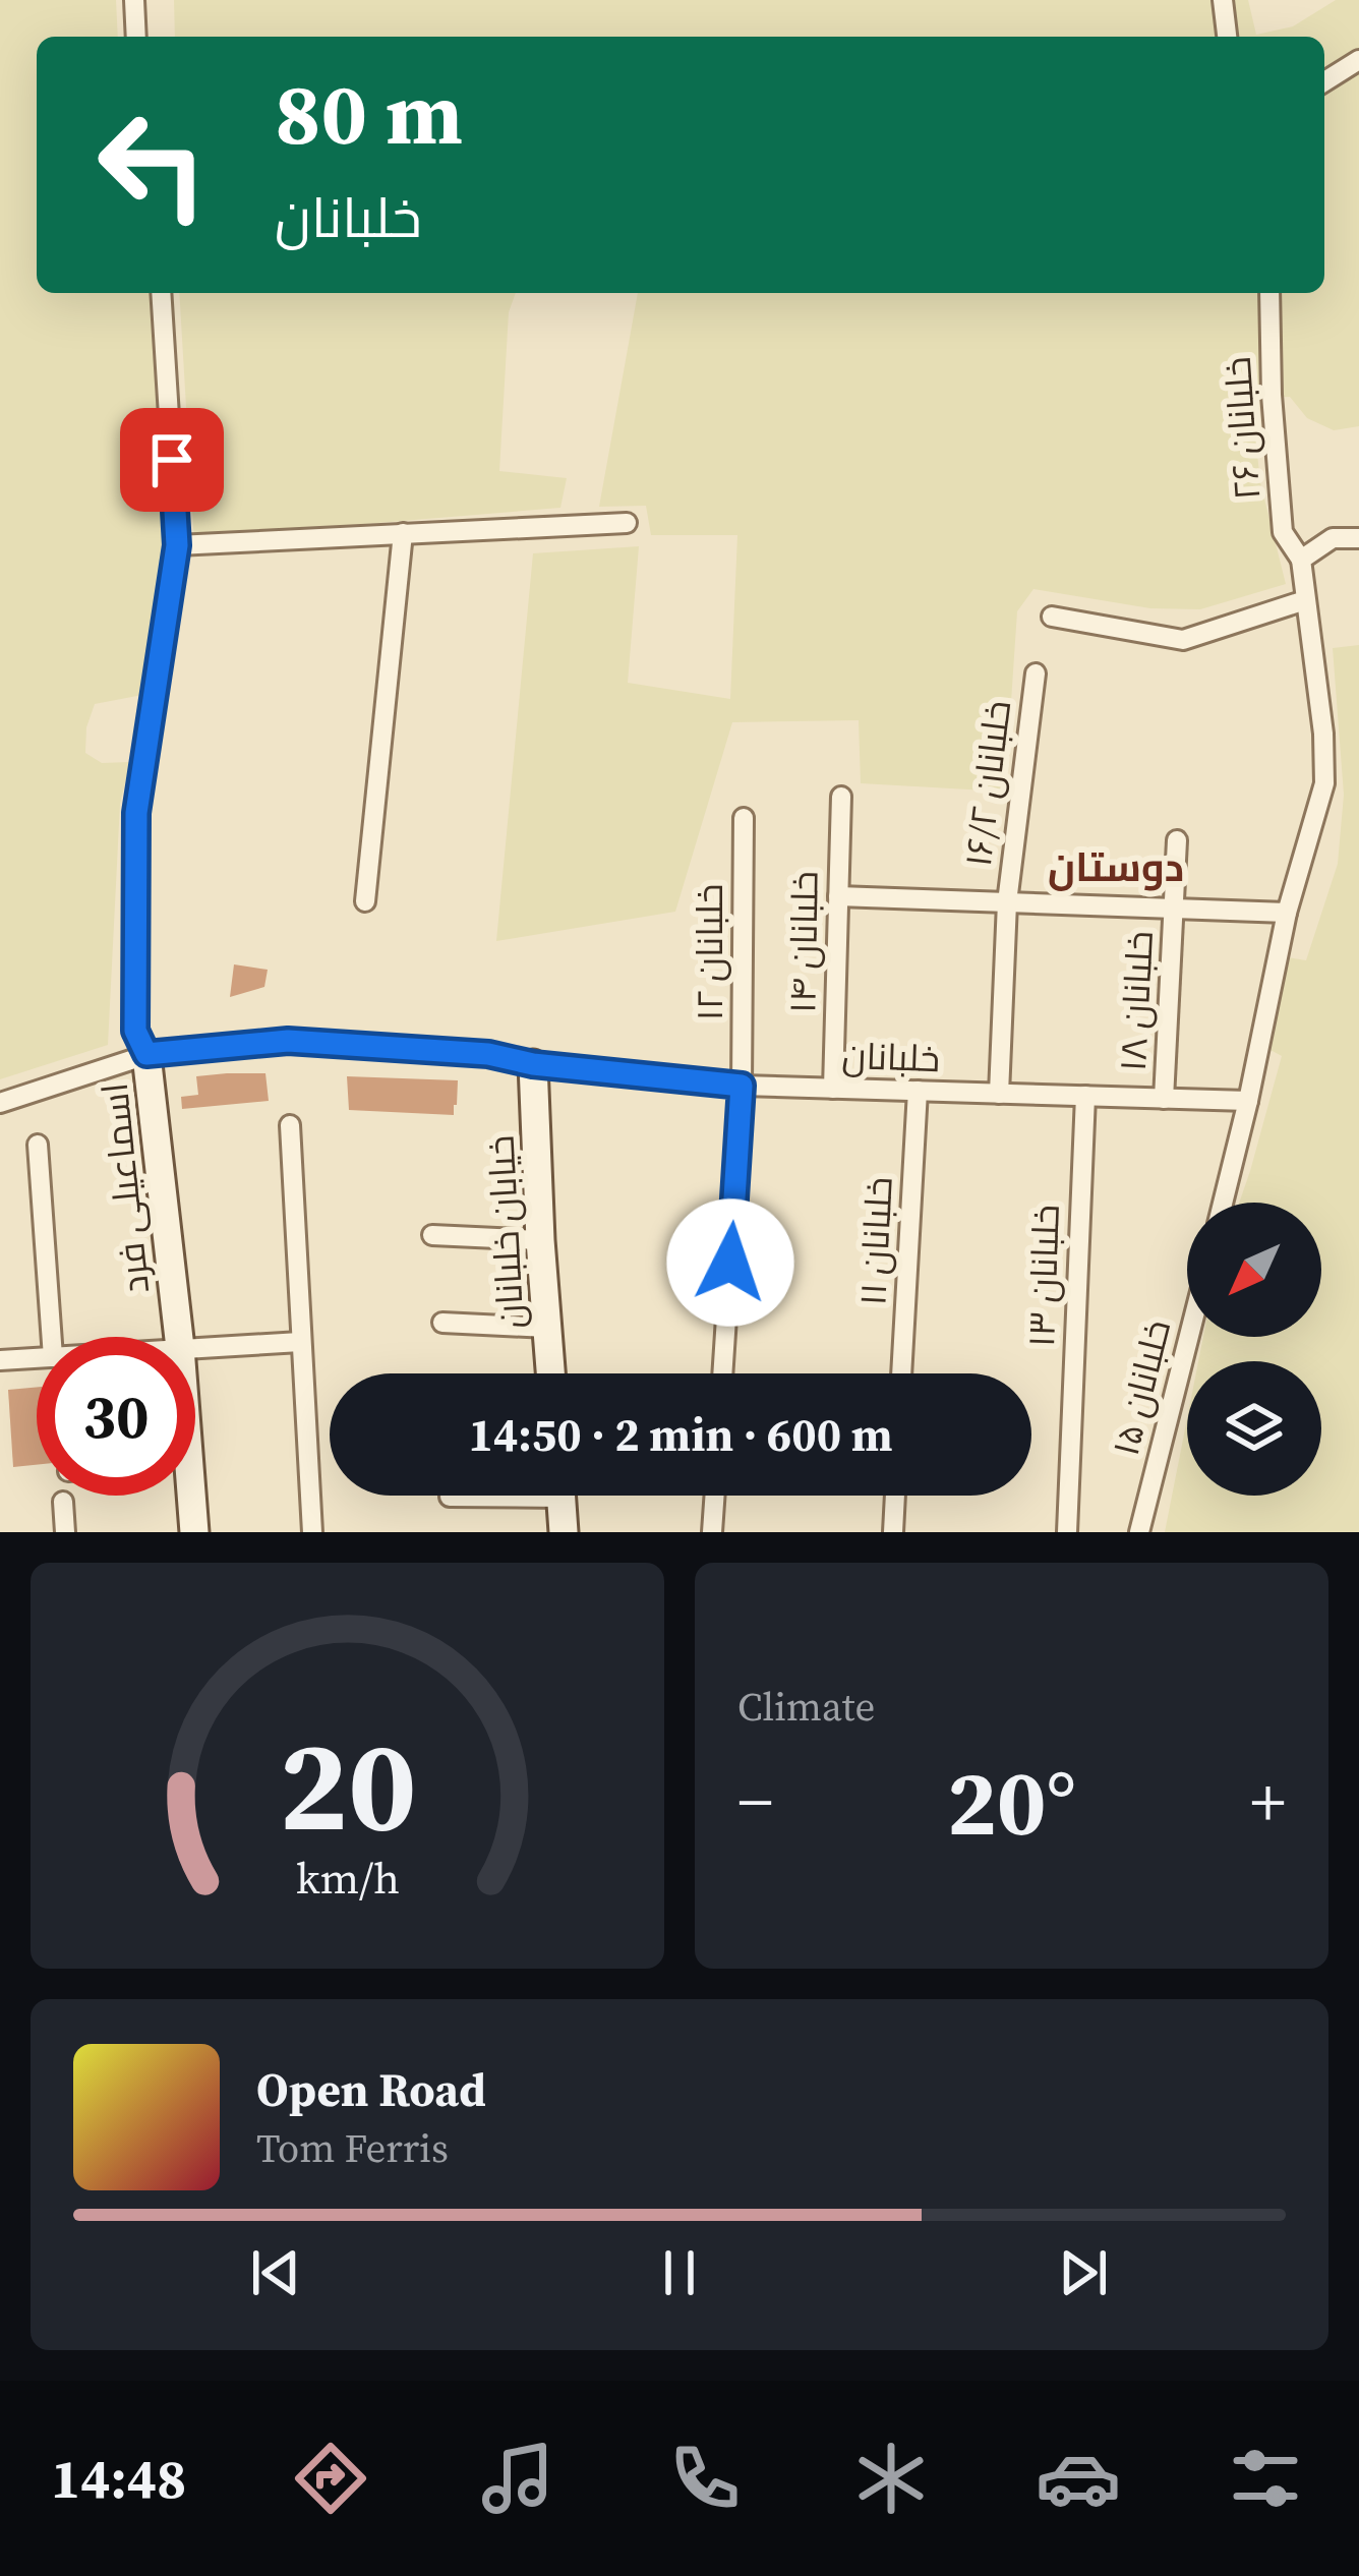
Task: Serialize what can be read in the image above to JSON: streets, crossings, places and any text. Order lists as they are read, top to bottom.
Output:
{
  "streets": {
    "street": [
      "۲۶ خلبانان",
      "۱۶/۲ خلبانان",
      "۱۴ خلبانان",
      "۱۲ خلبانان",
      "۱۸ خلبانان",
      "خلبانان",
      "اسماعیلی فرد",
      "خیابان خلبانان",
      "۱۱ خلبانان",
      "۱۳ خلبانان",
      "۱۵ خلبانان"
    ]
  },
  "crossings": [
    ["۲۶ خلبانان", "خلبانان"],
    ["۱۶/۲ خلبانان", "خلبانان"],
    ["۱۴ خلبانان", "خلبانان"],
    ["۱۲ خلبانان", "خلبانان"],
    ["۱۸ خلبانان", "خلبانان"],
    ["خلبانان", "اسماعیلی فرد"],
    ["خلبانان", "خیابان خلبانان"],
    ["خلبانان", "۱۱ خلبانان"],
    ["خلبانان", "۱۳ خلبانان"]
  ],
  "districts": ["دوستان"],
  "north": "bottom left",
  "page": {
    "turn": ["80 m", "خلبانان"],
    "limit": "30",
    "trip": "14:50 · 2 min · 600 m",
    "tile": "Climate",
    "heat": ["−", "20°", "+"],
    "song": ["Open Road", "Tom Ferris"],
    "tabs": "14:48",
    "gauge": ["20", "km/h"]
  }
}
